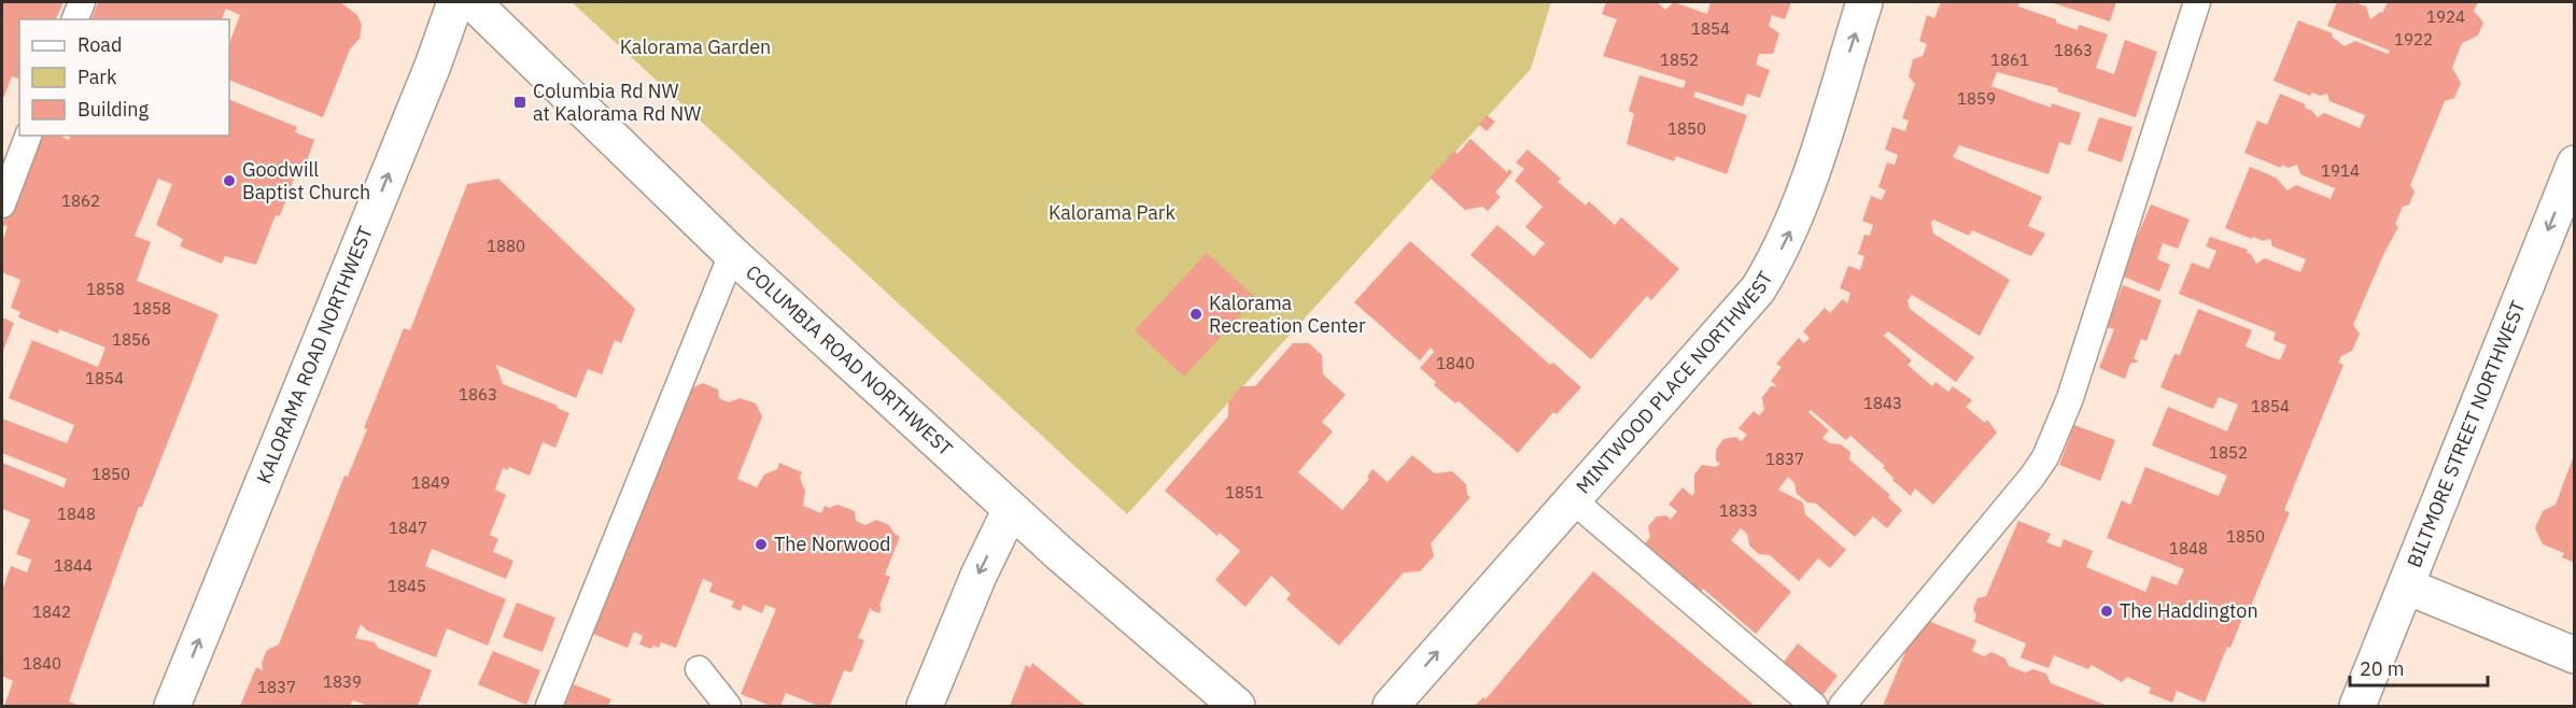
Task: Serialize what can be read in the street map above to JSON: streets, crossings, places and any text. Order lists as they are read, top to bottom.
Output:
{
  "streets": {
    "street": [
      "KALORAMA ROAD NORTHWEST",
      "COLUMBIA ROAD NORTHWEST",
      "MINTWOOD PLACE NORTHWEST",
      "BILTMORE STREET NORTHWEST"
    ]
  },
  "one_way": ["KALORAMA ROAD NORTHWEST", "MINTWOOD PLACE NORTHWEST", "BILTMORE STREET NORTHWEST"],
  "parks": ["Kalorama Garden", "Kalorama Park"],
  "places": {
    "transit": ["Columbia Rd NW at Kalorama Rd NW"],
    "other": [
      "Goodwill Baptist Church",
      "Kalorama Recreation Center",
      "The Norwood",
      "The Haddington"
    ]
  },
  "house_numbers": [
    "1924",
    "1854",
    "1922",
    "1863",
    "1852",
    "1861",
    "1859",
    "1850",
    "1914",
    "1862",
    "1880",
    "1858",
    "1858",
    "1856",
    "1840",
    "1854",
    "1863",
    "1843",
    "1854",
    "1852",
    "1837",
    "1850",
    "1849",
    "1851",
    "1833",
    "1848",
    "1847",
    "1850",
    "1848",
    "1844",
    "1845",
    "1842",
    "1840",
    "1839",
    "1837"
  ],
  "legend": ["Road", "Park", "Building"],
  "scale_bar": "20 m"
}
